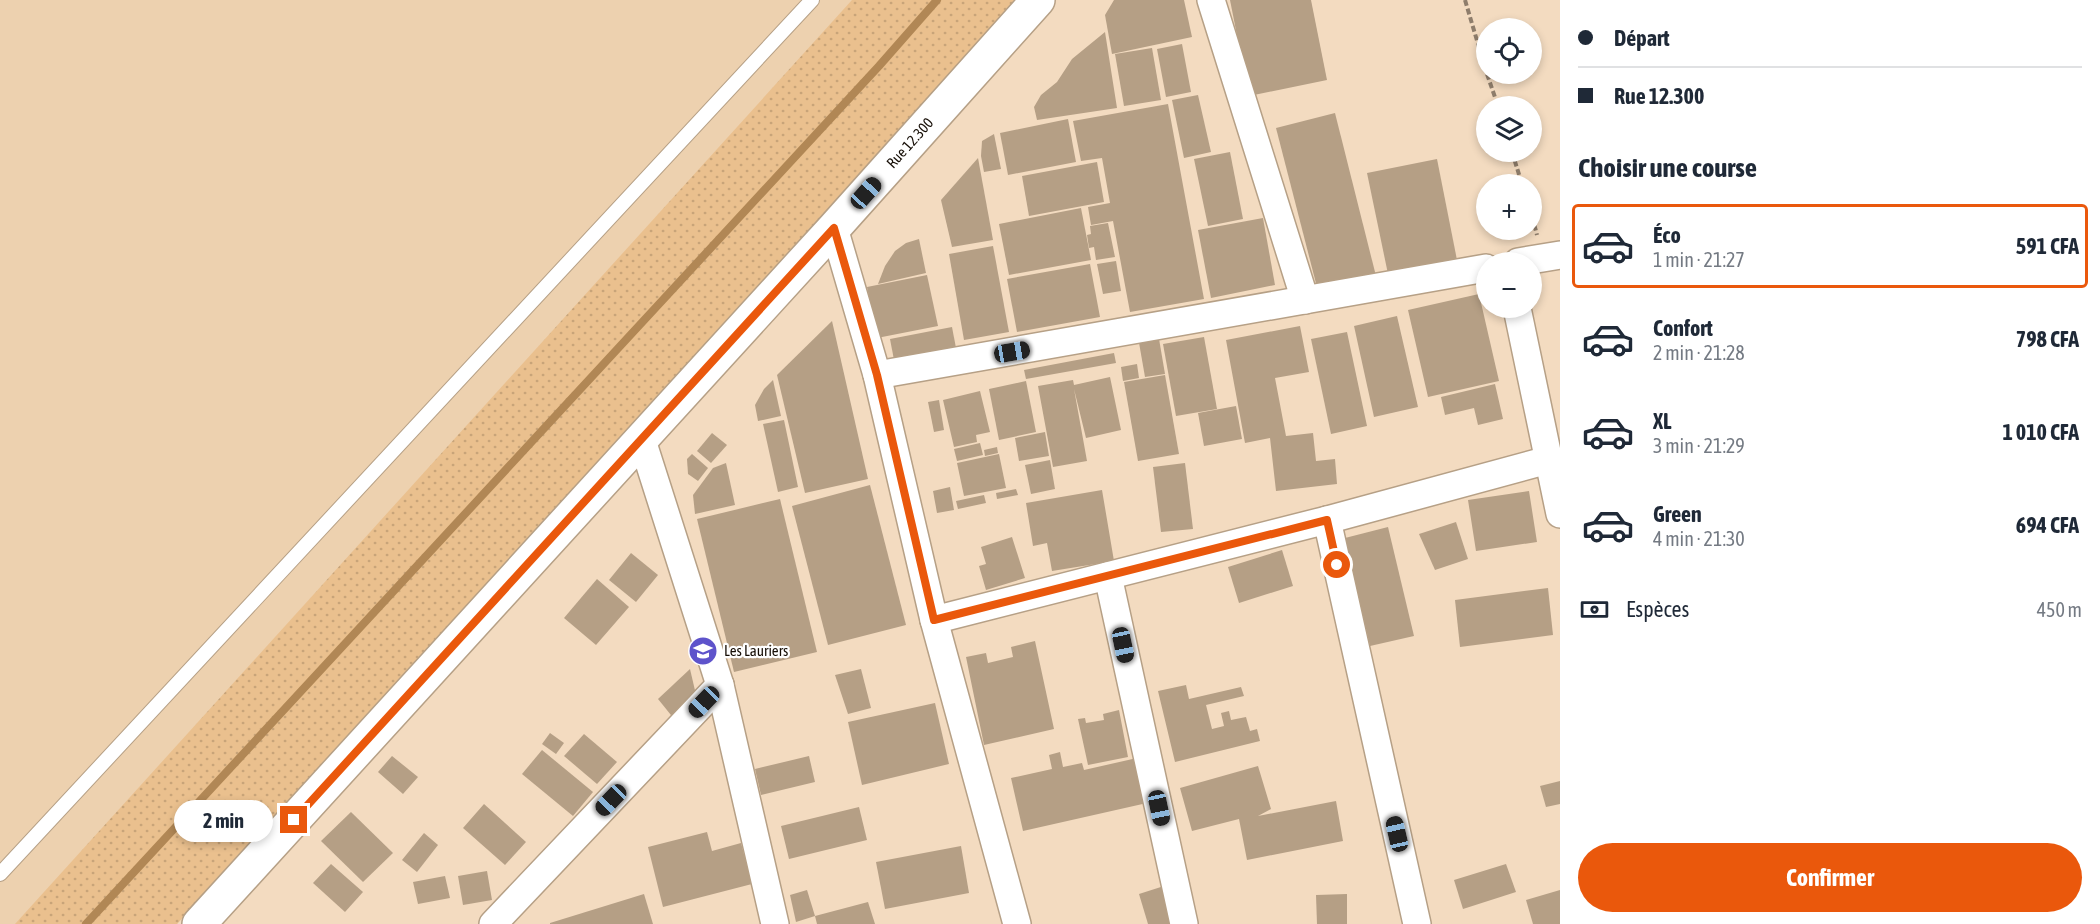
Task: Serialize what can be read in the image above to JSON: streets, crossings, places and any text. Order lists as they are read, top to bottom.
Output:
{
  "streets": {
    "street": ["Rue 12.300"]
  },
  "places": {
    "school or university": ["Les Lauriers"]
  },
  "page": {
    "banner": ["Départ", "Rue 12.300"],
    "map_buttons": ["+", "−"],
    "heading": "Choisir une course",
    "list": [
      {
        "name": "Éco",
        "note": "1 min · 21:27",
        "value": "591 CFA"
      },
      {
        "name": "Confort",
        "note": "2 min · 21:28",
        "value": "798 CFA"
      },
      {
        "name": "XL",
        "note": "3 min · 21:29",
        "value": "1 010 CFA"
      },
      {
        "name": "Green",
        "note": "4 min · 21:30",
        "value": "694 CFA"
      }
    ],
    "pay": ["Espèces", "450 m"],
    "bubble": "2 min",
    "buttons": "Confirmer"
  }
}
